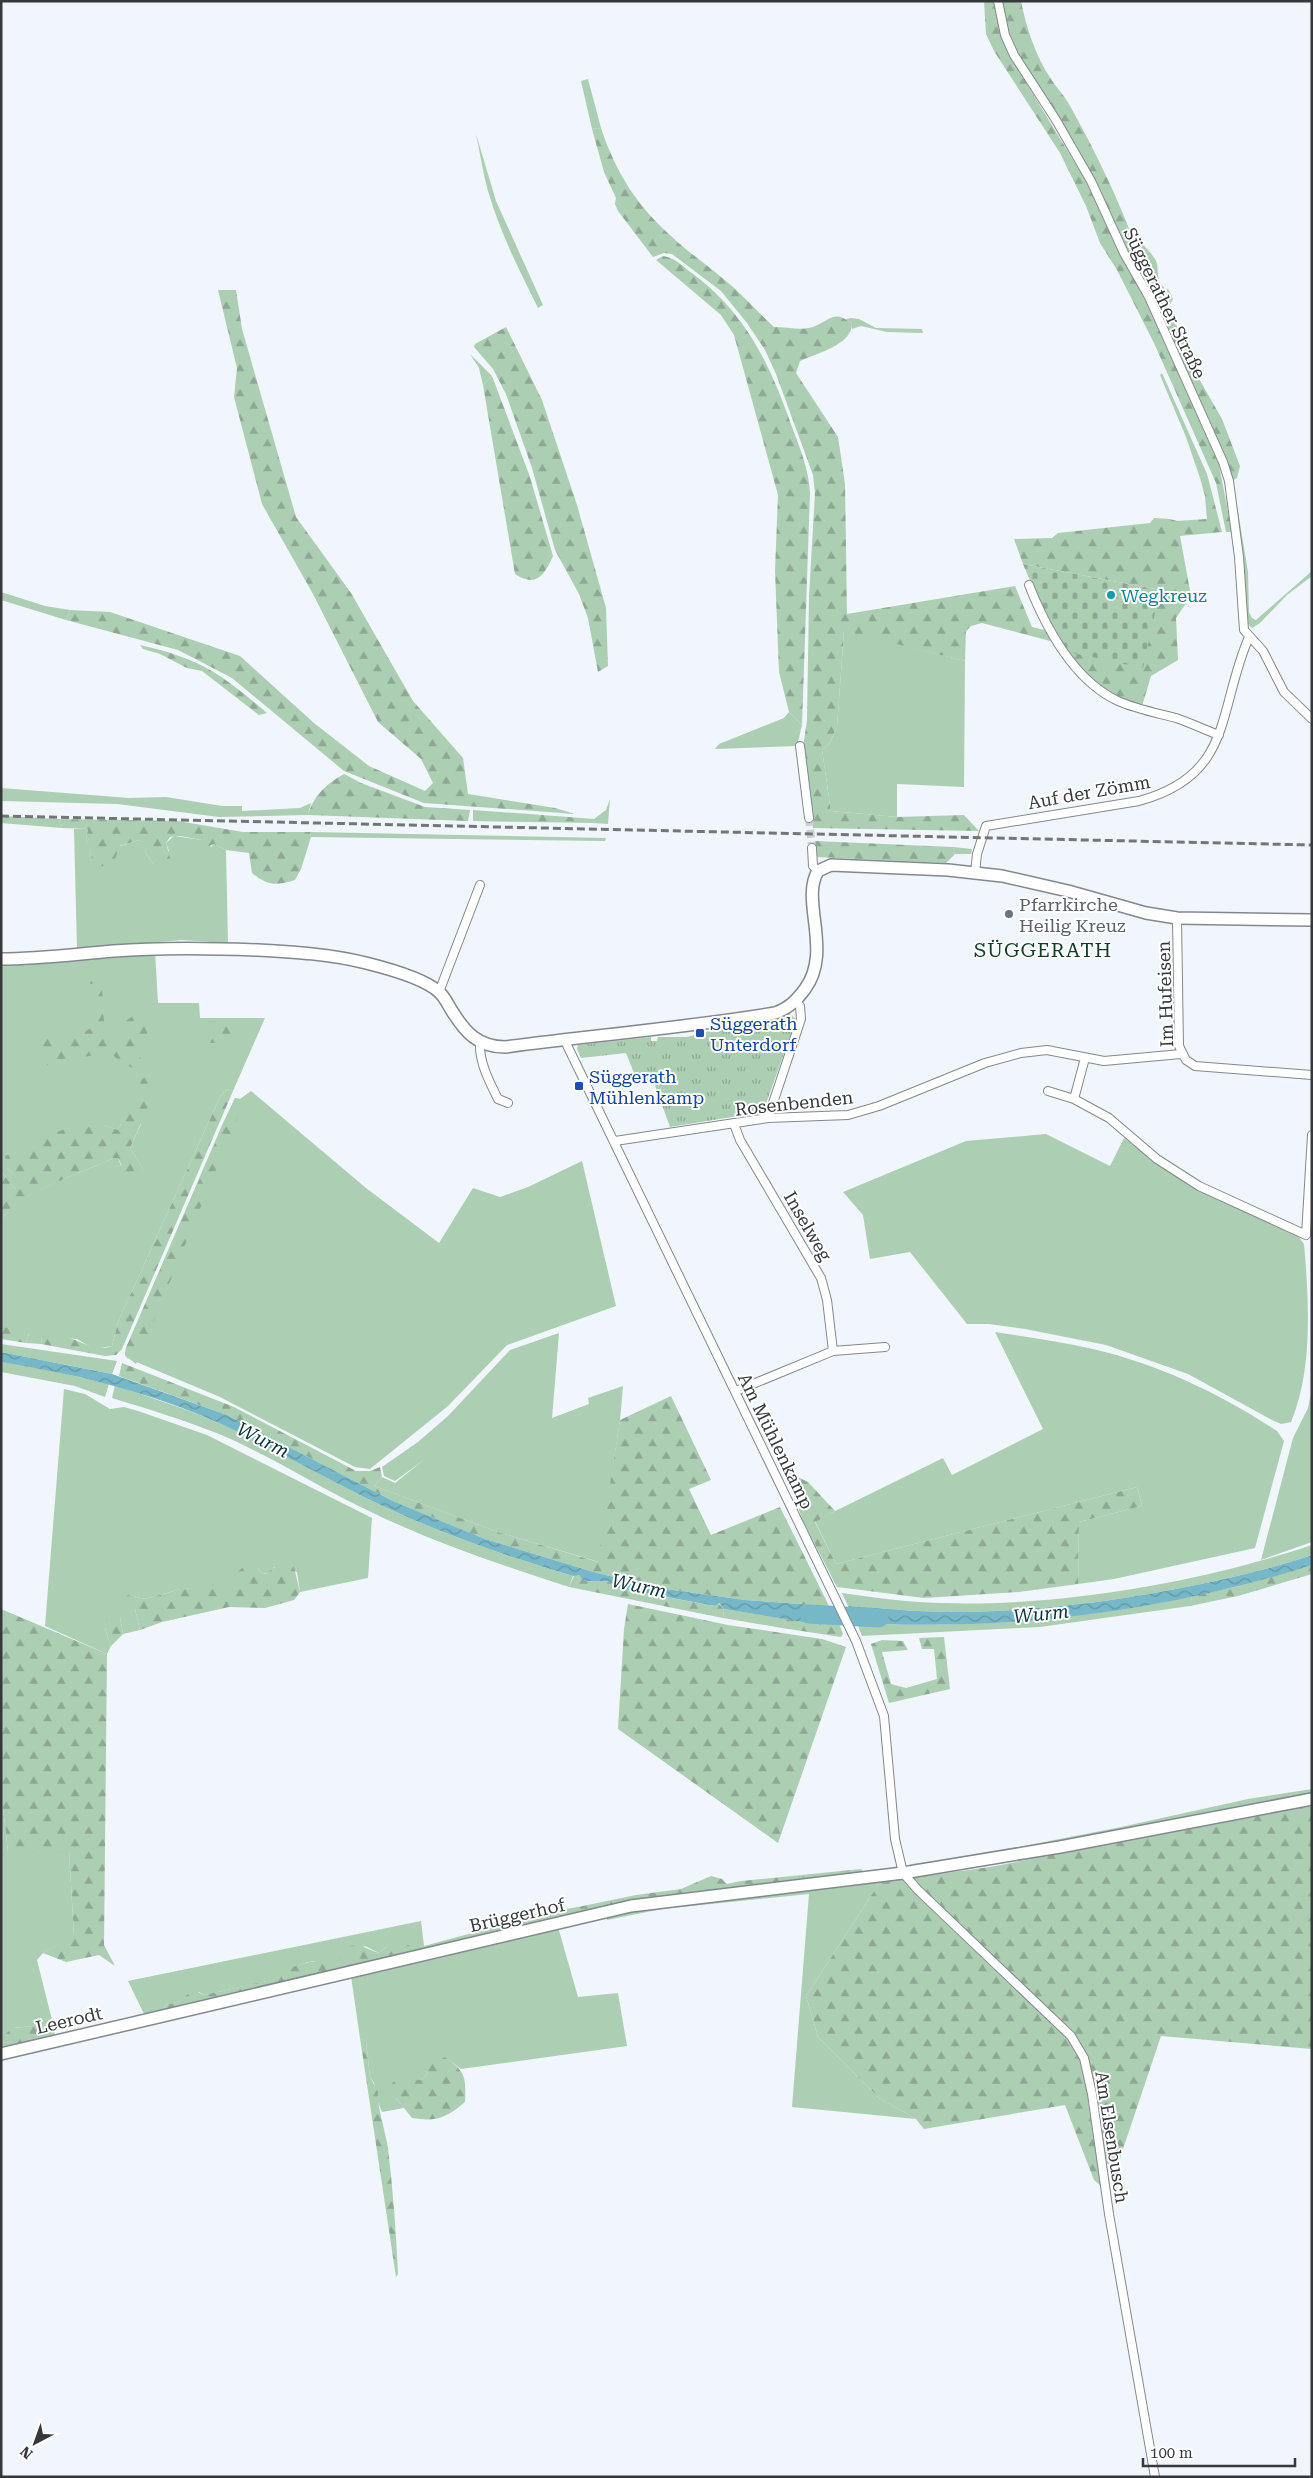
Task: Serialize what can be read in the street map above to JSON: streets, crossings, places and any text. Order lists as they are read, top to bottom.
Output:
{
  "streets": {
    "main road": ["Brüggerhof", "Leerodt"],
    "street": [
      "Süggerather Straße",
      "Auf der Zömm",
      "Im Hufeisen",
      "Rosenbenden",
      "Inselweg",
      "Am Mühlenkamp",
      "Am Elsenbusch"
    ]
  },
  "crossings": [
    ["Süggerather Straße", "Auf der Zömm"],
    ["Im Hufeisen", "Rosenbenden"],
    ["Rosenbenden", "Inselweg"],
    ["Rosenbenden", "Am Mühlenkamp"],
    ["Am Mühlenkamp", "Brüggerhof"],
    ["Am Mühlenkamp", "Am Elsenbusch"],
    ["Brüggerhof", "Leerodt"],
    ["Brüggerhof", "Am Elsenbusch"]
  ],
  "districts": ["SÜGGERATH"],
  "water": ["Wurm"],
  "places": {
    "other": ["Wegkreuz", "Pfarrkirche Heilig Kreuz"],
    "transit": ["Süggerath Unterdorf", "Süggerath Mühlenkamp"]
  },
  "scale_bar": "100 m",
  "north": "bottom left"
}
